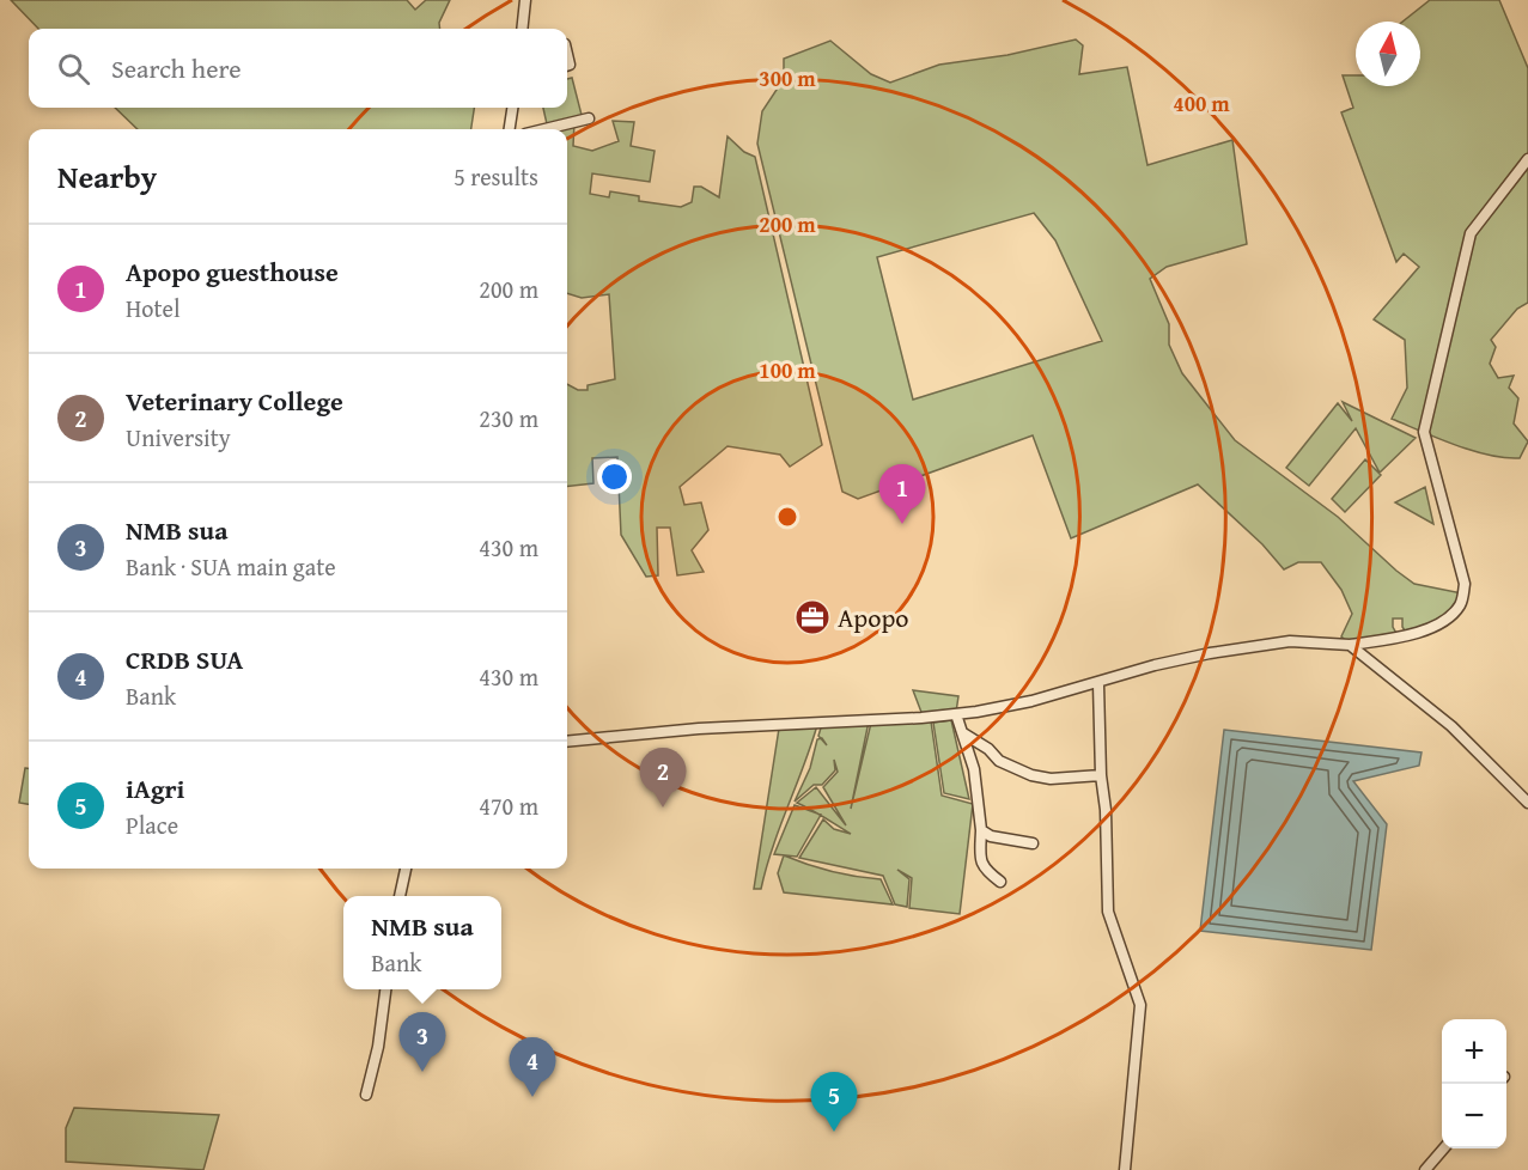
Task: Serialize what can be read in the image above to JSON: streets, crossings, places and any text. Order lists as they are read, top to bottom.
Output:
{
  "places": {
    "office": ["Apopo"]
  },
  "north": "top",
  "page": {
    "search": "Search here",
    "heading": ["Nearby", "5 results"],
    "list": [
      {
        "mark": "1",
        "name": "Apopo guesthouse",
        "note": "Hotel",
        "value": "200 m"
      },
      {
        "mark": "2",
        "name": "Veterinary College",
        "note": "University",
        "value": "230 m"
      },
      {
        "mark": "3",
        "name": "NMB sua",
        "note": "Bank · SUA main gate",
        "value": "430 m"
      },
      {
        "mark": "4",
        "name": "CRDB SUA",
        "note": "Bank",
        "value": "430 m"
      },
      {
        "mark": "5",
        "name": "iAgri",
        "note": "Place",
        "value": "470 m"
      }
    ],
    "pins": [
      "1",
      "2",
      "3",
      "4",
      "5"
    ],
    "popup": ["NMB sua", "Bank"],
    "map_buttons": ["+", "−"]
  },
  "rings": [
    "300 m",
    "400 m",
    "200 m",
    "100 m"
  ]
}
